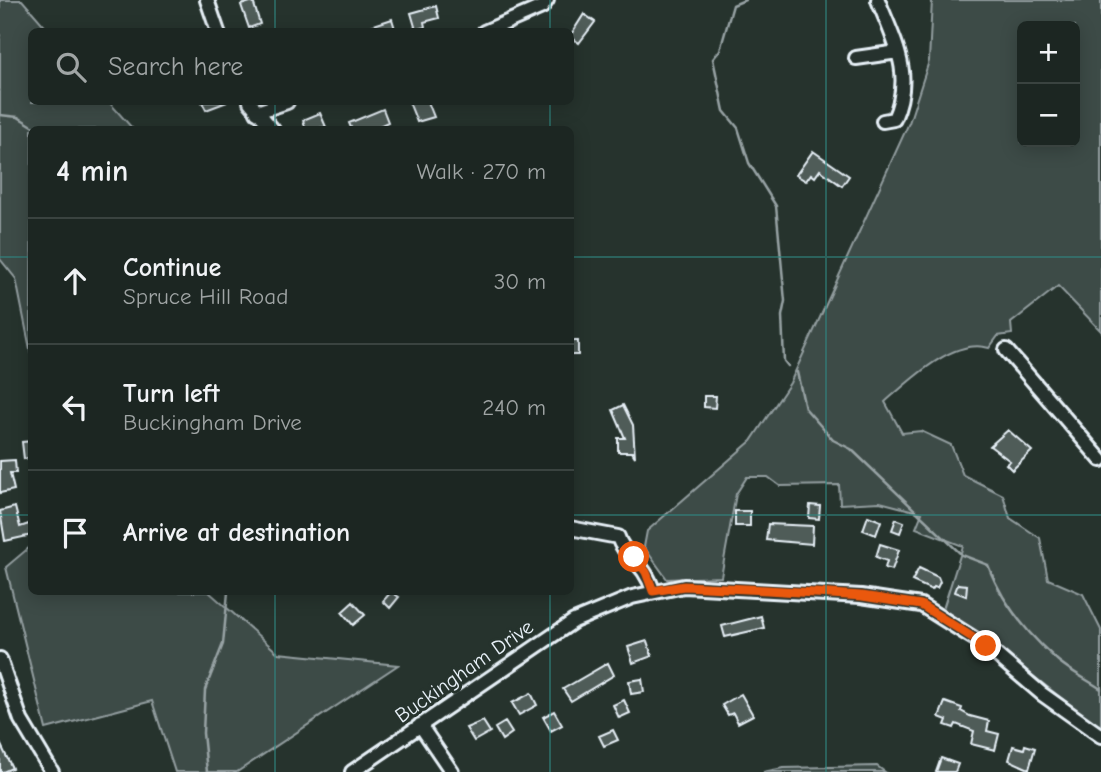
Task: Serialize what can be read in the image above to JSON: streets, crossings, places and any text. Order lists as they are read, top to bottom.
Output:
{
  "streets": {
    "street": ["Buckingham Drive"]
  },
  "page": {
    "map_buttons": ["+", "−"],
    "search": "Search here",
    "heading": ["4 min", "Walk · 270 m"],
    "list": [
      ["Continue", "Spruce Hill Road", "30 m"],
      ["Turn left", "Buckingham Drive", "240 m"],
      "Arrive at destination"
    ]
  }
}
